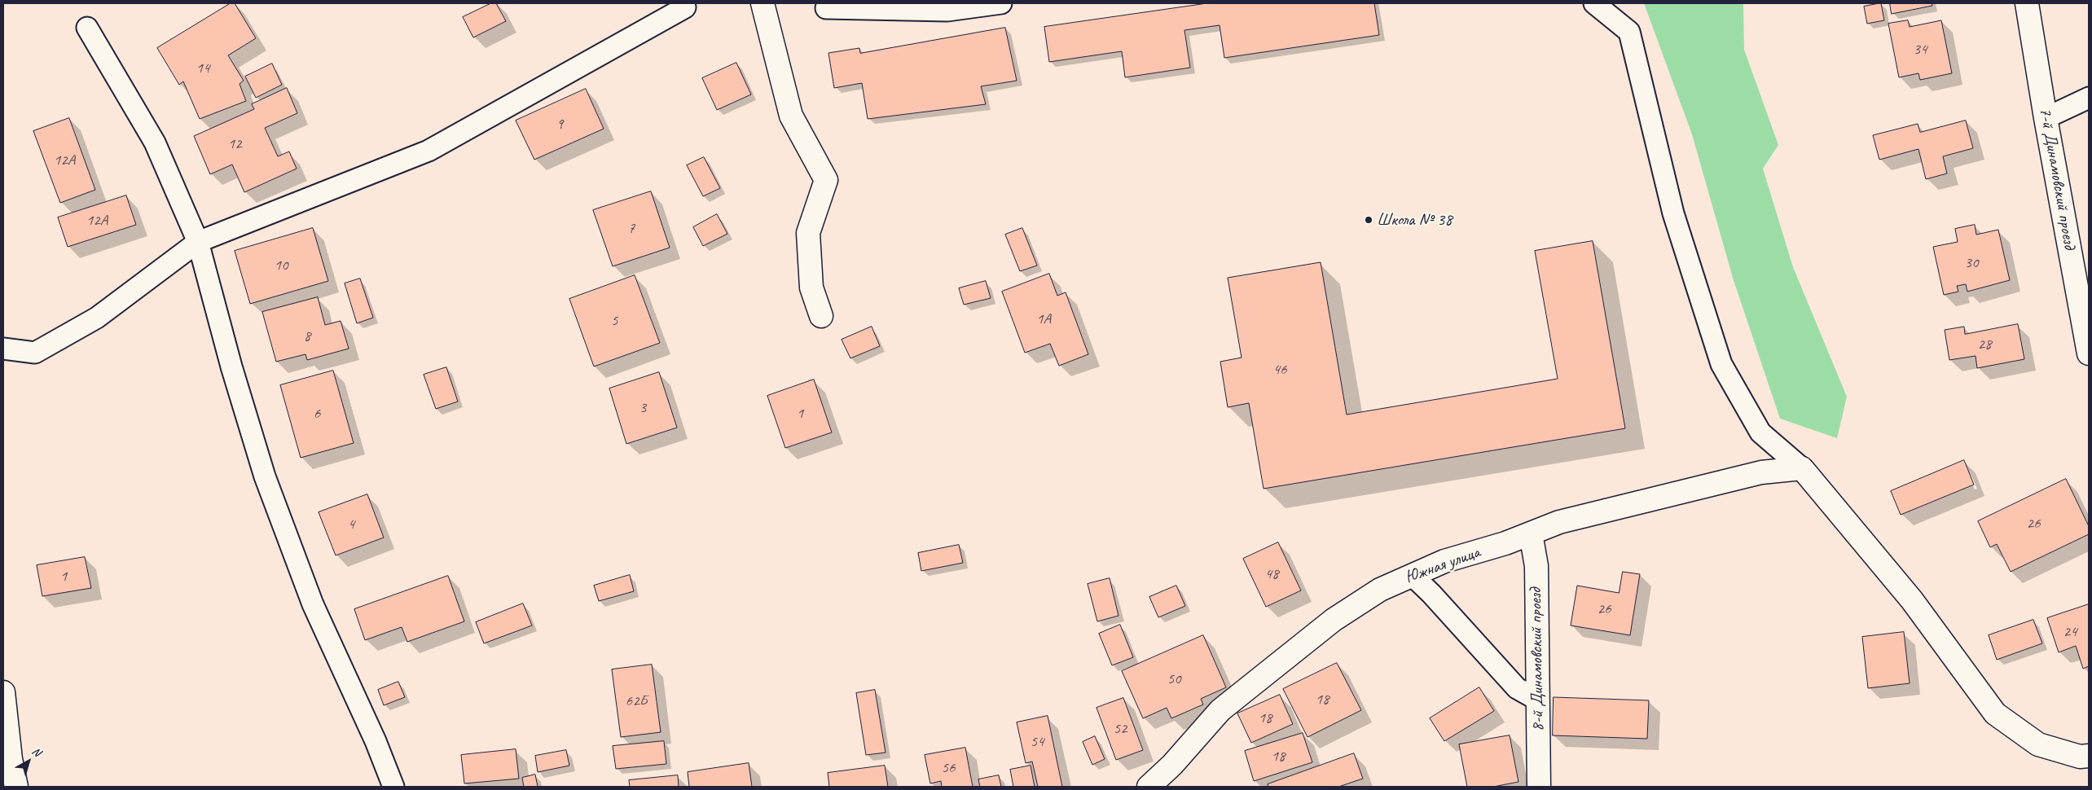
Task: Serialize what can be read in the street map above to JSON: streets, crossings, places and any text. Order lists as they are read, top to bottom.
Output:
{
  "streets": {
    "street": ["7-й Динамовский проезд", "Южная улица", "8-й Динамовский проезд"]
  },
  "crossings": [
    ["Южная улица", "8-й Динамовский проезд"]
  ],
  "places": ["Школа № 38"],
  "house_numbers": [
    "34",
    "14",
    "9",
    "12",
    "12А",
    "12А",
    "7",
    "30",
    "10",
    "1А",
    "5",
    "8",
    "28",
    "46",
    "3",
    "6",
    "1",
    "26",
    "4",
    "48",
    "1",
    "26",
    "24",
    "50",
    "18",
    "62Б",
    "18",
    "52",
    "54",
    "18",
    "56"
  ],
  "north": "top right"
}
